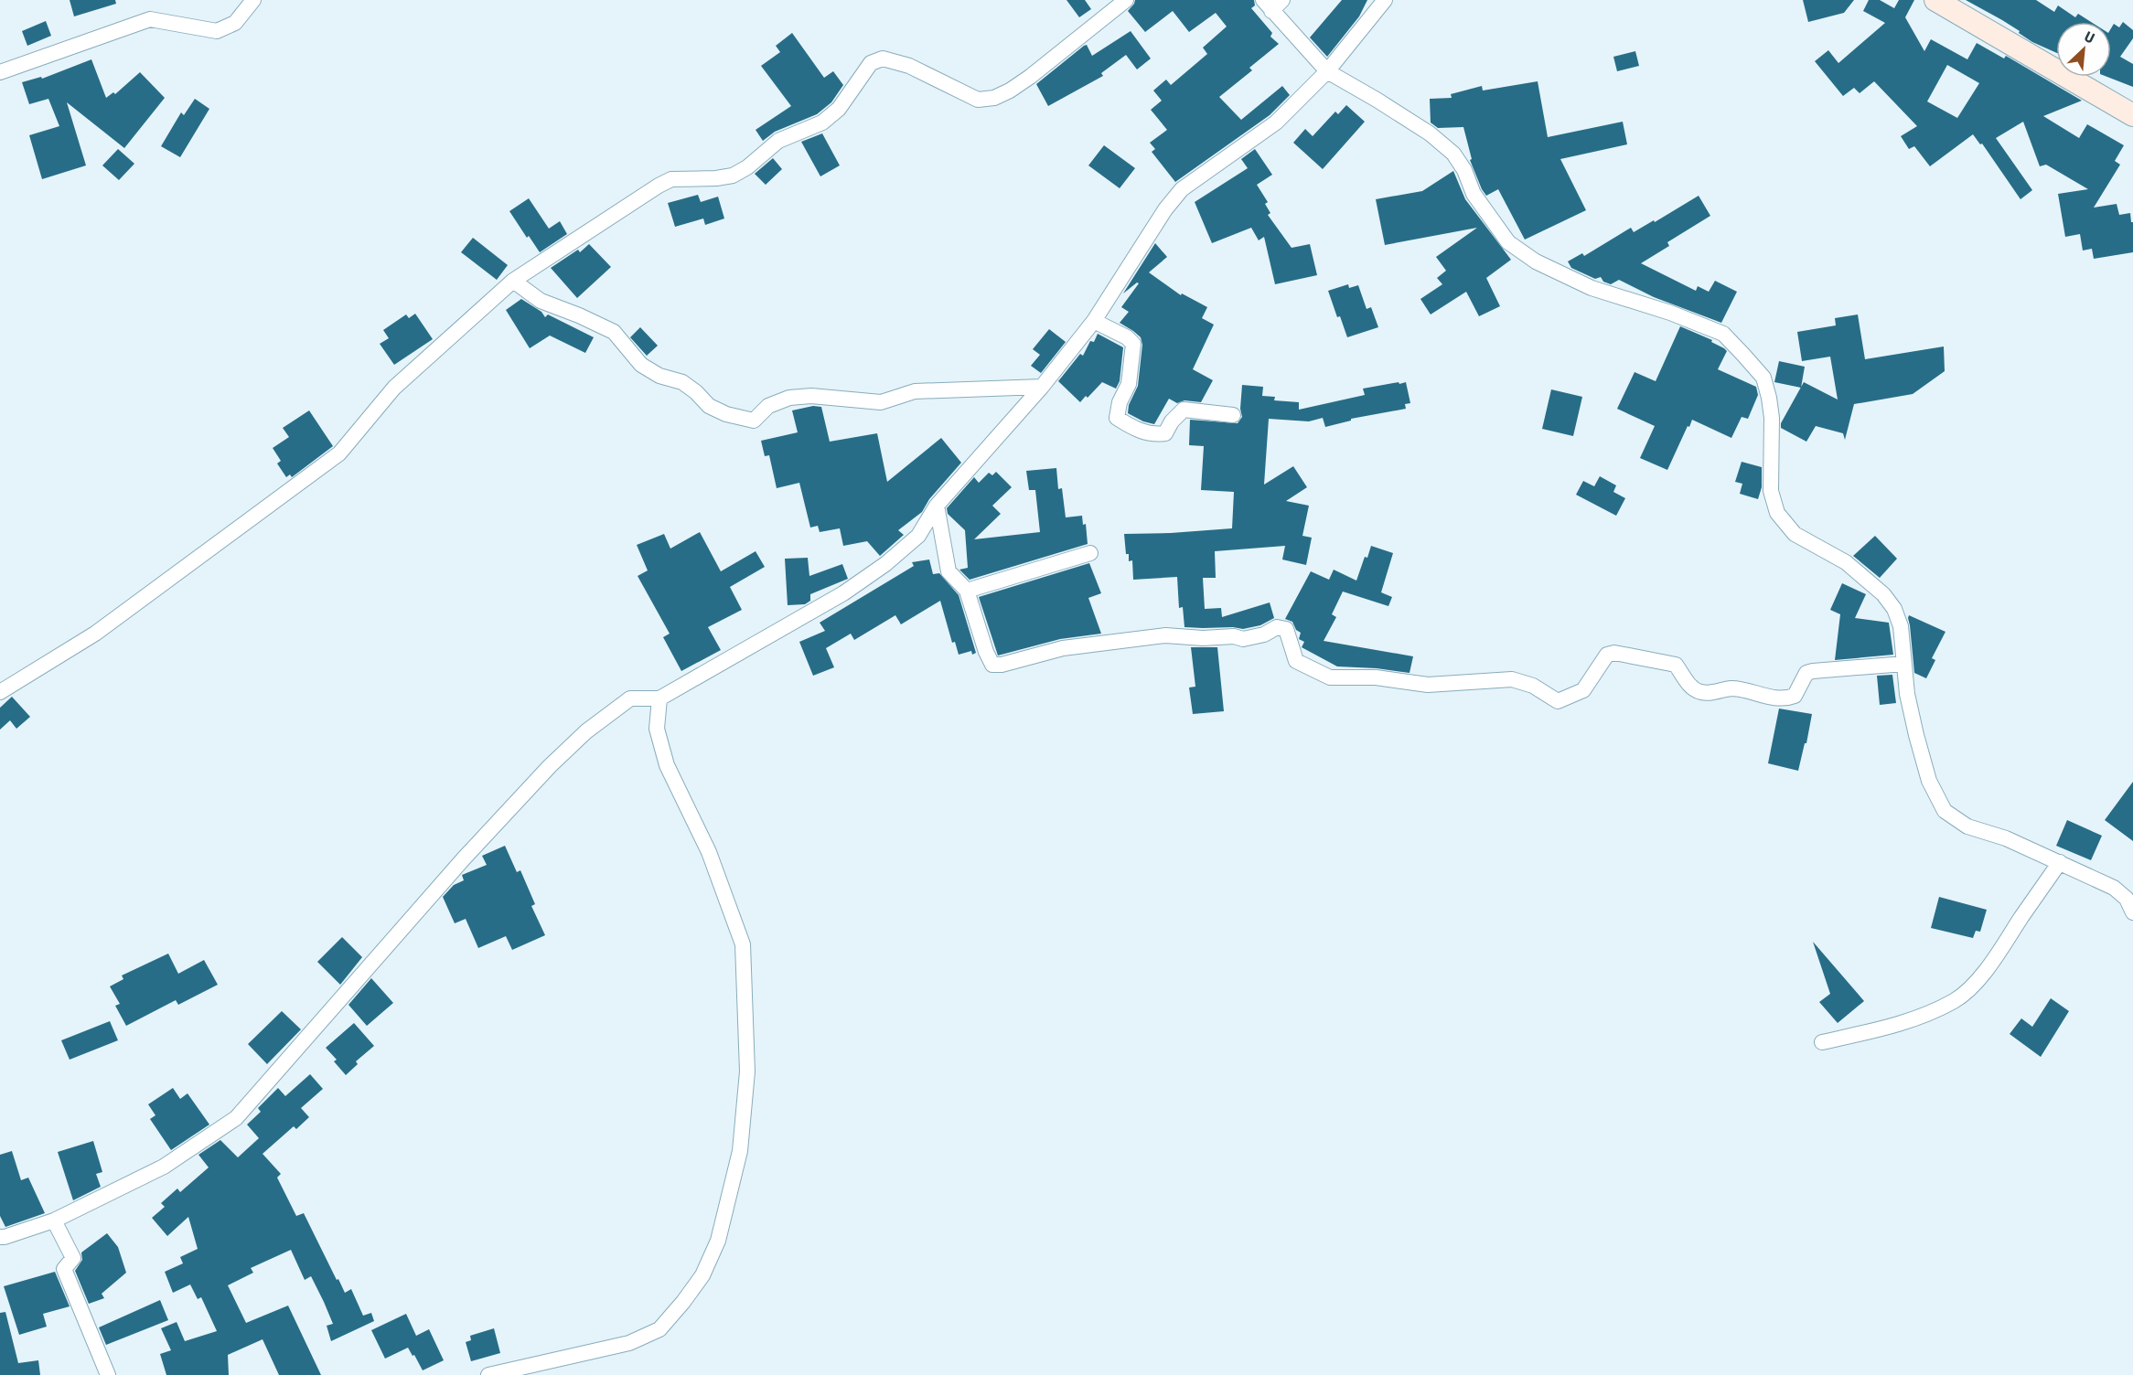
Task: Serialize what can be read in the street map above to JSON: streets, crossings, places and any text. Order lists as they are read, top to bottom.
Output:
{
  "north": "top right"
}
